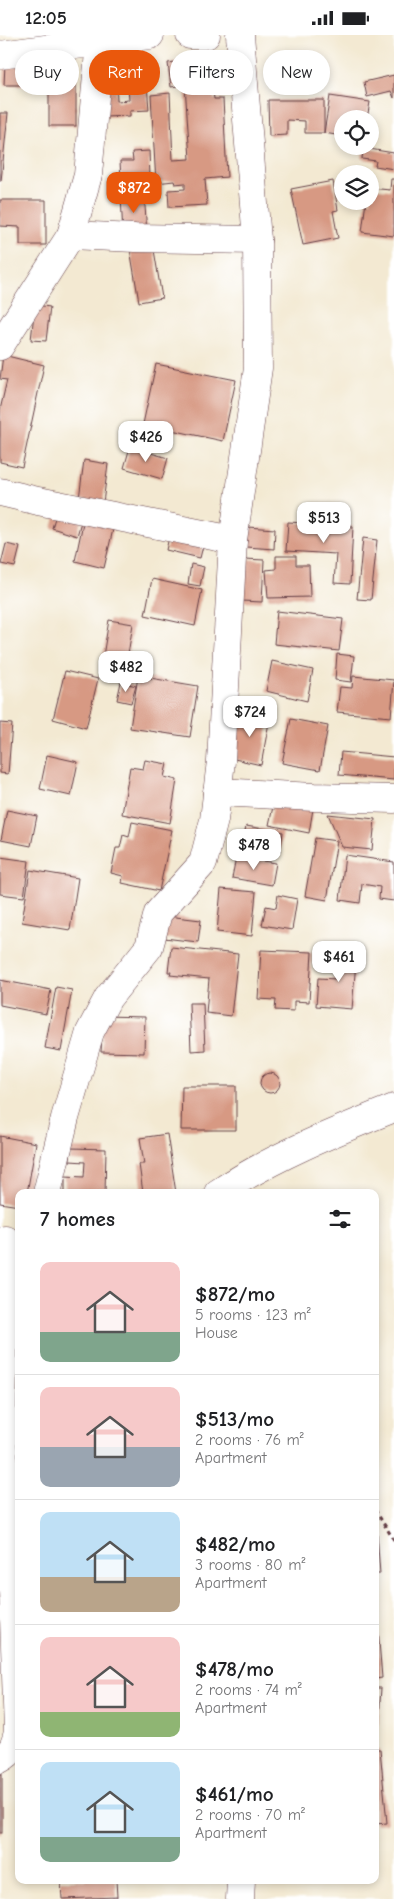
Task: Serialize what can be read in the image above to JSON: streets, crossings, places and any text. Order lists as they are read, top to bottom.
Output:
{
  "page": {
    "status": "12:05",
    "chip": [
      "Buy",
      "Rent",
      "Filters",
      "New"
    ],
    "price": [
      "$872",
      "$426",
      "$513",
      "$482",
      "$724",
      "$478",
      "$461"
    ],
    "heading": "7 homes",
    "list": [
      {
        "name": "$872/mo",
        "note": "5 rooms · 123 m² · House"
      },
      {
        "name": "$513/mo",
        "note": "2 rooms · 76 m² · Apartment"
      },
      {
        "name": "$482/mo",
        "note": "3 rooms · 80 m² · Apartment"
      },
      {
        "name": "$478/mo",
        "note": "2 rooms · 74 m² · Apartment"
      },
      {
        "name": "$461/mo",
        "note": "2 rooms · 70 m² · Apartment"
      }
    ]
  }
}
